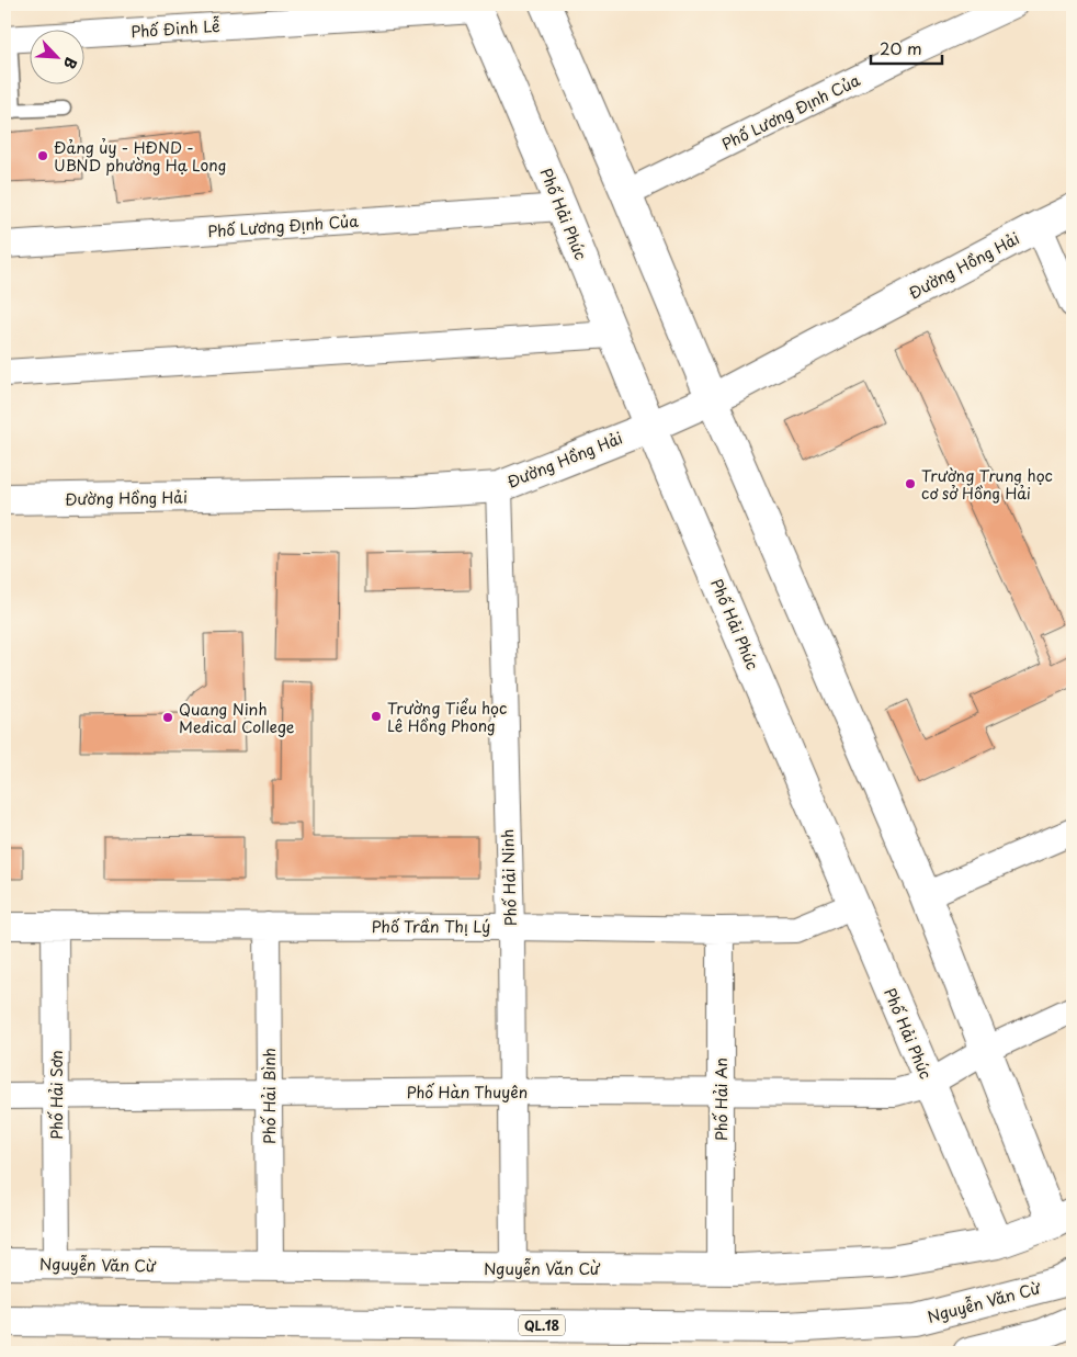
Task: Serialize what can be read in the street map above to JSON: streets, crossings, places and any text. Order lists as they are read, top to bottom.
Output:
{
  "streets": {
    "street": [
      "Phố Đinh Lễ",
      "Phố Lương Định Của",
      "Phố Hải Phúc",
      "Đường Hồng Hải",
      "Phố Hải Ninh",
      "Phố Trần Thị Lý",
      "Phố Hàn Thuyên",
      "Phố Hải Sơn",
      "Phố Hải Bình",
      "Phố Hải An",
      "Nguyễn Văn Cừ",
      "QL.18"
    ]
  },
  "crossings": [
    ["Phố Đinh Lễ", "Phố Hải Phúc"],
    ["Phố Lương Định Của", "Phố Hải Phúc"],
    ["Phố Hải Phúc", "Đường Hồng Hải"],
    ["Phố Hải Phúc", "Phố Trần Thị Lý"],
    ["Phố Hải Phúc", "Phố Hàn Thuyên"],
    ["Phố Hải Phúc", "Nguyễn Văn Cừ"],
    ["Đường Hồng Hải", "Phố Hải Ninh"],
    ["Phố Hải Ninh", "Phố Trần Thị Lý"],
    ["Phố Hải Ninh", "Phố Hàn Thuyên"],
    ["Phố Hải Ninh", "Nguyễn Văn Cừ"],
    ["Phố Trần Thị Lý", "Phố Hải Sơn"],
    ["Phố Trần Thị Lý", "Phố Hải Bình"],
    ["Phố Trần Thị Lý", "Phố Hải An"],
    ["Phố Hàn Thuyên", "Phố Hải Sơn"],
    ["Phố Hàn Thuyên", "Phố Hải Bình"],
    ["Phố Hàn Thuyên", "Phố Hải An"],
    ["Phố Hải Sơn", "Nguyễn Văn Cừ"],
    ["Phố Hải Bình", "Nguyễn Văn Cừ"],
    ["Phố Hải An", "Nguyễn Văn Cừ"]
  ],
  "places": [
    "Đảng ủy - HĐND - UBND phường Hạ Long",
    "Trường Trung học cơ sở Hồng Hải",
    "Trường Tiểu học Lê Hồng Phong",
    "Quang Ninh Medical College"
  ],
  "scale_bar": "20 m",
  "north": "bottom right"
}
